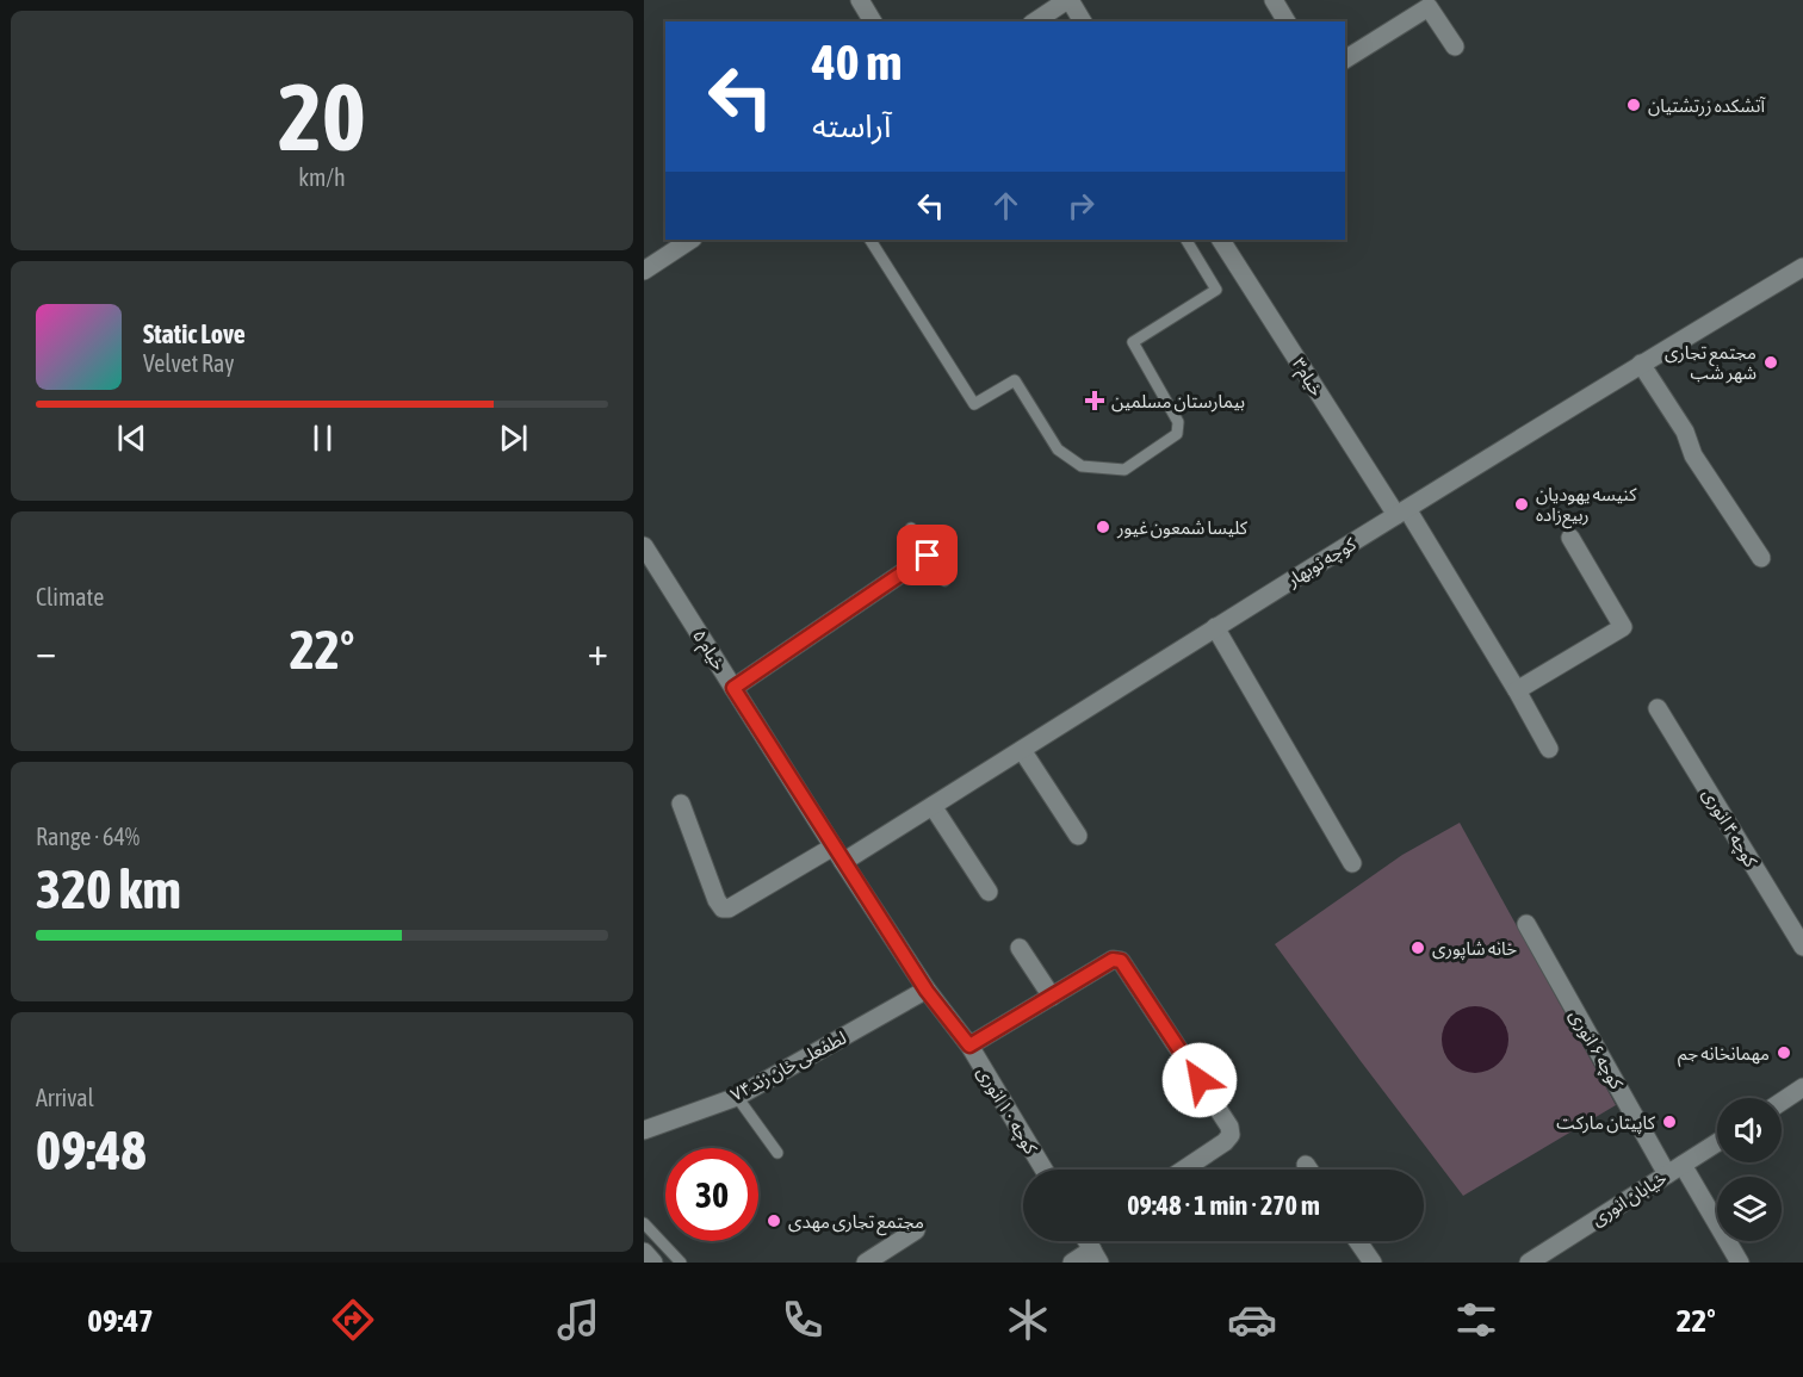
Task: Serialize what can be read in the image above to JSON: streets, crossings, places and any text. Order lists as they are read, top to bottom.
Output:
{
  "streets": {
    "street": [
      "خیام۳",
      "کوچه نوبهار",
      "۵ خیام",
      "کوچه ۴ انوری",
      "کوچه ۶ انوری",
      "لطفعلی خان زند۷۴",
      "کوچه ۱۰ انوری",
      "خیابان انوری"
    ]
  },
  "crossings": [
    ["خیام۳", "کوچه نوبهار"],
    ["کوچه نوبهار", "۵ خیام"],
    ["کوچه نوبهار", "کوچه ۱۰ انوری"],
    ["۵ خیام", "کوچه ۱۰ انوری"],
    ["کوچه ۶ انوری", "خیابان انوری"],
    ["لطفعلی خان زند۷۴", "کوچه ۱۰ انوری"]
  ],
  "places": {
    "other": [
      "آتشکده زرتشتیان",
      "مجتمع تجاری شهر شب",
      "کنیسه یهودیان ربیع‌زاده",
      "کلیسا شمعون غیور",
      "خانه شاپوری",
      "مهمانخانه جم",
      "کاپیتان مارکت",
      "مجتمع تجاری مهدی"
    ],
    "health": ["بیمارستان مسلمین"]
  },
  "page": {
    "tile": [
      ["20", "km/h"],
      "Climate",
      ["Range · 64%", "320 km"],
      ["Arrival", "09:48"]
    ],
    "turn": ["40 m", "آراسته"],
    "song": ["Static Love", "Velvet Ray"],
    "heat": ["−", "22°", "+"],
    "limit": "30",
    "trip": "09:48 · 1 min · 270 m",
    "tabs": ["09:47", "22°"]
  }
}
